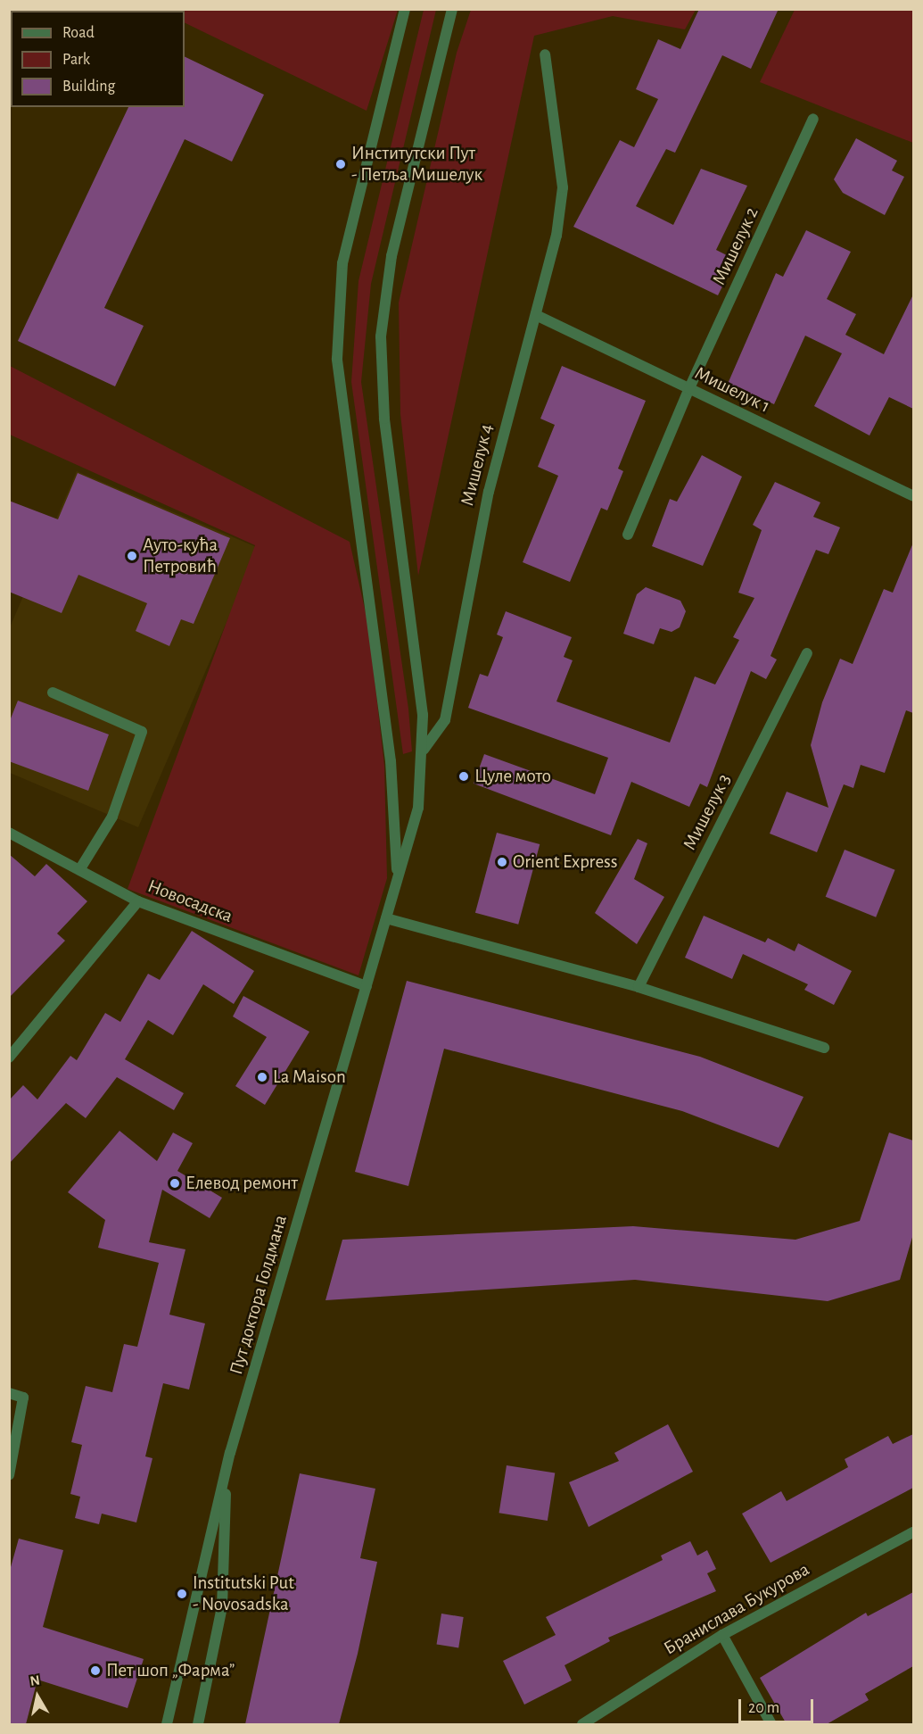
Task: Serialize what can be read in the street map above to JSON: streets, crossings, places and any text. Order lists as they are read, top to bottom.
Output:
{
  "streets": {
    "street": [
      "Мишелук 2",
      "Мишелук 1",
      "Мишелук 4",
      "Мишелук 3",
      "Новосадска",
      "Пут доктора Голдмана",
      "Бранислава Букурова"
    ]
  },
  "crossings": [
    ["Мишелук 2", "Мишелук 1"],
    ["Мишелук 1", "Мишелук 4"],
    ["Новосадска", "Пут доктора Голдмана"]
  ],
  "places": [
    "Институтски Пут - Петља Мишелук",
    "Ауто-кућа Петровић",
    "Цуле мото",
    "Orient Express",
    "La Maison",
    "Елевод ремонт",
    "Institutski Put - Novosadska",
    "Пет шоп „Фарма”"
  ],
  "legend": ["Road", "Park", "Building"],
  "scale_bar": "20 m",
  "north": "top"
}
